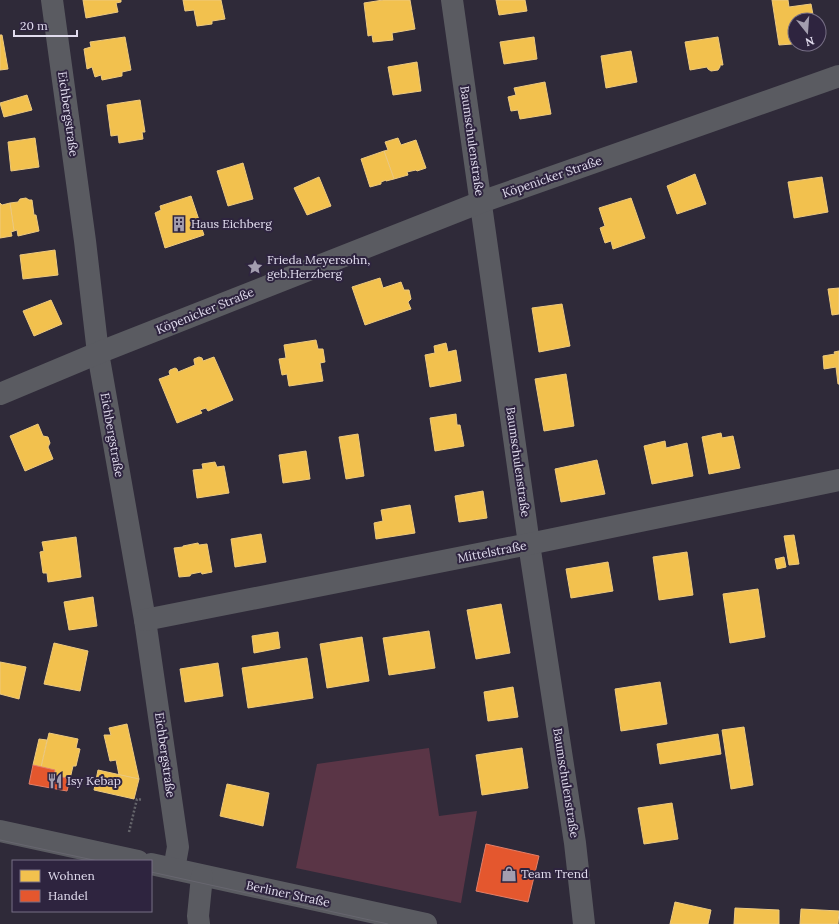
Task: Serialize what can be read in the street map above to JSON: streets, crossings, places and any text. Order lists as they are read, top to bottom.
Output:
{
  "streets": {
    "street": [
      "Eichbergstraße",
      "Baumschulenstraße",
      "Köpenicker Straße",
      "Mittelstraße",
      "Berliner Straße"
    ]
  },
  "crossings": [
    ["Eichbergstraße", "Köpenicker Straße"],
    ["Eichbergstraße", "Mittelstraße"],
    ["Eichbergstraße", "Berliner Straße"],
    ["Baumschulenstraße", "Köpenicker Straße"],
    ["Baumschulenstraße", "Mittelstraße"]
  ],
  "places": {
    "building": ["Haus Eichberg"],
    "place": ["Frieda Meyersohn, geb.Herzberg"],
    "restaurant": ["Isy Kebap"],
    "shop": ["Team Trend"]
  },
  "legend": ["Wohnen", "Handel"],
  "scale_bar": "20 m",
  "north": "bottom"
}
